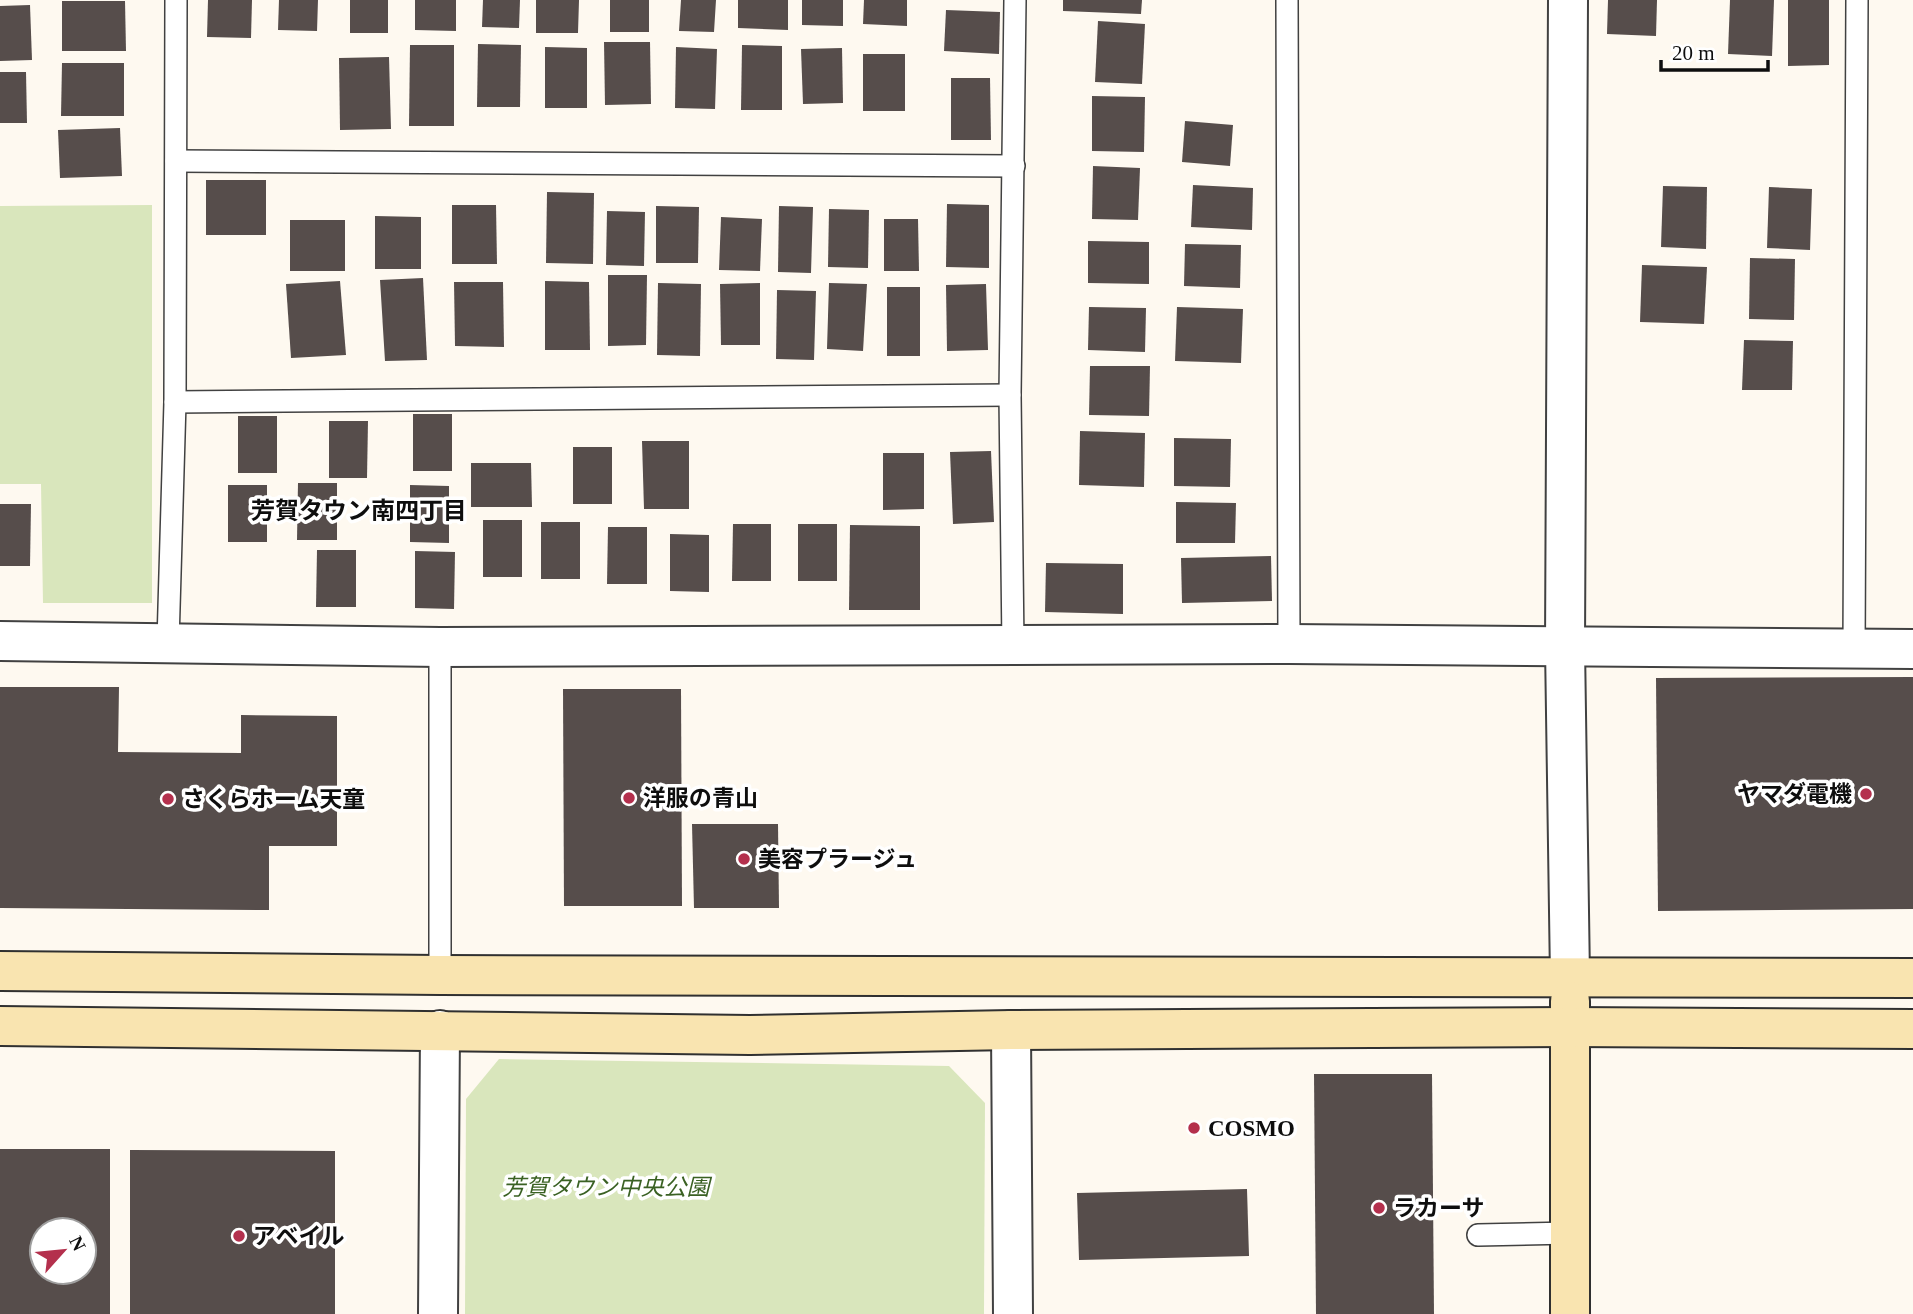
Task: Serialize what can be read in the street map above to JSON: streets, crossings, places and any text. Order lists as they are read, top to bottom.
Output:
{
  "districts": ["芳賀タウン南四丁目"],
  "parks": ["芳賀タウン中央公園"],
  "places": [
    "ヤマダ電機",
    "洋服の青山",
    "さくらホーム天童",
    "美容プラージュ",
    "COSMO",
    "ラカーサ",
    "アベイル"
  ],
  "scale_bar": "20 m",
  "north": "top right"
}
